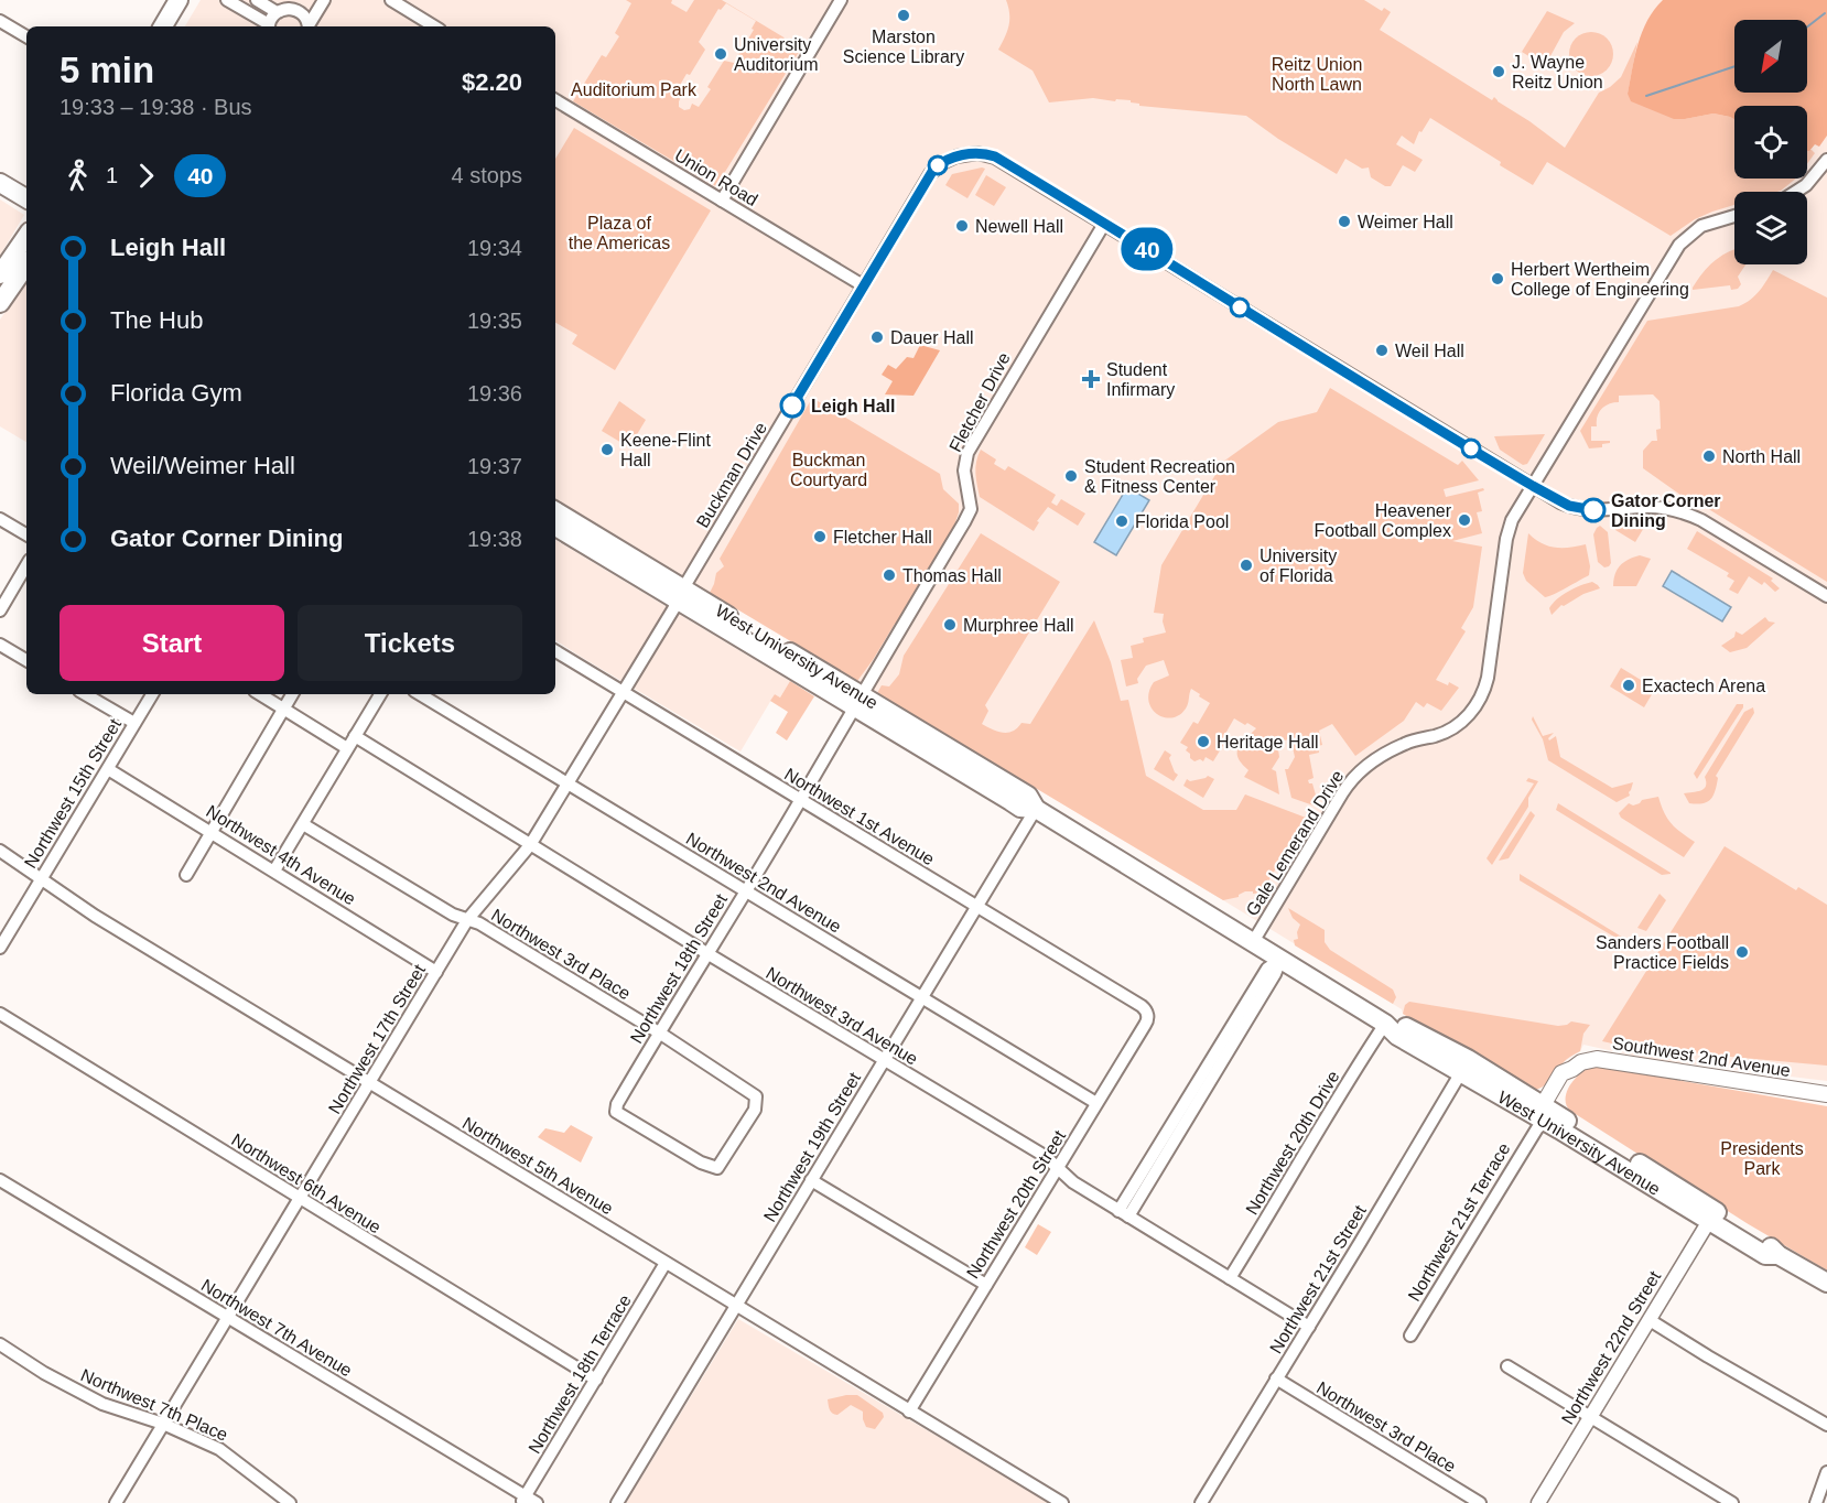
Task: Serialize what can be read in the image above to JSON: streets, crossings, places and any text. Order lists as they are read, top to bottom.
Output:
{
  "streets": {
    "main road": ["West University Avenue", "Southwest 2nd Avenue"],
    "street": [
      "Union Road",
      "Fletcher Drive",
      "Buckman Drive",
      "Northwest 15th Street",
      "Northwest 1st Avenue",
      "Gale Lemerand Drive",
      "Northwest 4th Avenue",
      "Northwest 2nd Avenue",
      "Northwest 3rd Place",
      "Northwest 18th Street",
      "Northwest 3rd Avenue",
      "Northwest 17th Street",
      "Northwest 20th Drive",
      "Northwest 19th Street",
      "Northwest 5th Avenue",
      "Northwest 6th Avenue",
      "Northwest 20th Street",
      "Northwest 21st Terrace",
      "Northwest 21st Street",
      "Northwest 7th Avenue",
      "Northwest 22nd Street",
      "Northwest 18th Terrace",
      "Northwest 7th Place"
    ]
  },
  "crossings": [
    ["Union Road", "Buckman Drive"],
    ["Fletcher Drive", "Buckman Drive"],
    ["Fletcher Drive", "West University Avenue"],
    ["Fletcher Drive", "Northwest 18th Street"],
    ["Buckman Drive", "West University Avenue"],
    ["Buckman Drive", "Northwest 17th Street"],
    ["West University Avenue", "Gale Lemerand Drive"],
    ["West University Avenue", "Northwest 18th Street"],
    ["West University Avenue", "Northwest 17th Street"],
    ["West University Avenue", "Southwest 2nd Avenue"],
    ["West University Avenue", "Northwest 20th Drive"],
    ["West University Avenue", "Northwest 19th Street"],
    ["West University Avenue", "Northwest 21st Terrace"],
    ["West University Avenue", "Northwest 21st Street"],
    ["West University Avenue", "Northwest 22nd Street"],
    ["Northwest 15th Street", "Northwest 4th Avenue"],
    ["Northwest 15th Street", "Northwest 5th Avenue"],
    ["Northwest 1st Avenue", "Northwest 18th Street"],
    ["Northwest 1st Avenue", "Northwest 17th Street"],
    ["Northwest 1st Avenue", "Northwest 19th Street"],
    ["Northwest 1st Avenue", "Northwest 20th Street"],
    ["Northwest 4th Avenue", "Northwest 17th Street"],
    ["Northwest 2nd Avenue", "Northwest 18th Street"],
    ["Northwest 2nd Avenue", "Northwest 17th Street"],
    ["Northwest 2nd Avenue", "Northwest 19th Street"],
    ["Northwest 2nd Avenue", "Northwest 20th Street"],
    ["Northwest 3rd Place", "Northwest 18th Street"],
    ["Northwest 3rd Place", "Northwest 17th Street"],
    ["Northwest 3rd Place", "Northwest 21st Street"],
    ["Northwest 18th Street", "Northwest 3rd Avenue"],
    ["Northwest 3rd Avenue", "Northwest 17th Street"],
    ["Northwest 3rd Avenue", "Northwest 20th Drive"],
    ["Northwest 3rd Avenue", "Northwest 19th Street"],
    ["Northwest 3rd Avenue", "Northwest 20th Street"],
    ["Northwest 3rd Avenue", "Northwest 21st Street"],
    ["Northwest 17th Street", "Northwest 5th Avenue"],
    ["Northwest 17th Street", "Northwest 6th Avenue"],
    ["Northwest 17th Street", "Northwest 7th Avenue"],
    ["Northwest 17th Street", "Northwest 7th Place"],
    ["Southwest 2nd Avenue", "Northwest 21st Terrace"],
    ["Northwest 19th Street", "Northwest 5th Avenue"],
    ["Northwest 5th Avenue", "Northwest 20th Street"],
    ["Northwest 5th Avenue", "Northwest 18th Terrace"],
    ["Northwest 6th Avenue", "Northwest 18th Terrace"],
    ["Northwest 7th Avenue", "Northwest 18th Terrace"]
  ],
  "parks": [
    "Reitz Union North Lawn",
    "Auditorium Park",
    "Plaza of the Americas",
    "Buckman Courtyard",
    "Presidents Park"
  ],
  "places": {
    "other": [
      "Marston Science Library",
      "University Auditorium",
      "J. Wayne Reitz Union",
      "Weimer Hall",
      "Newell Hall",
      "Herbert Wertheim College of Engineering",
      "Dauer Hall",
      "Weil Hall",
      "Leigh Hall",
      "Keene-Flint Hall",
      "North Hall",
      "Student Recreation & Fitness Center",
      "Gator Corner Dining",
      "Heavener Football Complex",
      "Florida Pool",
      "Fletcher Hall",
      "University of Florida",
      "Thomas Hall",
      "Murphree Hall",
      "Exactech Arena",
      "Heritage Hall",
      "Sanders Football Practice Fields"
    ],
    "health": ["Student Infirmary"]
  },
  "lines": ["bus line 40"],
  "north": "bottom left",
  "page": {
    "on_map": "40",
    "heading": ["5 min", "19:33 – 19:38 · Bus", "$2.20"],
    "legs": ["1", "40", "4 stops"],
    "list": [
      {
        "name": "Leigh Hall",
        "value": "19:34"
      },
      {
        "name": "The Hub",
        "value": "19:35"
      },
      {
        "name": "Florida Gym",
        "value": "19:36"
      },
      {
        "name": "Weil/Weimer Hall",
        "value": "19:37"
      },
      {
        "name": "Gator Corner Dining",
        "value": "19:38"
      }
    ],
    "buttons": ["Start", "Tickets"]
  }
}
